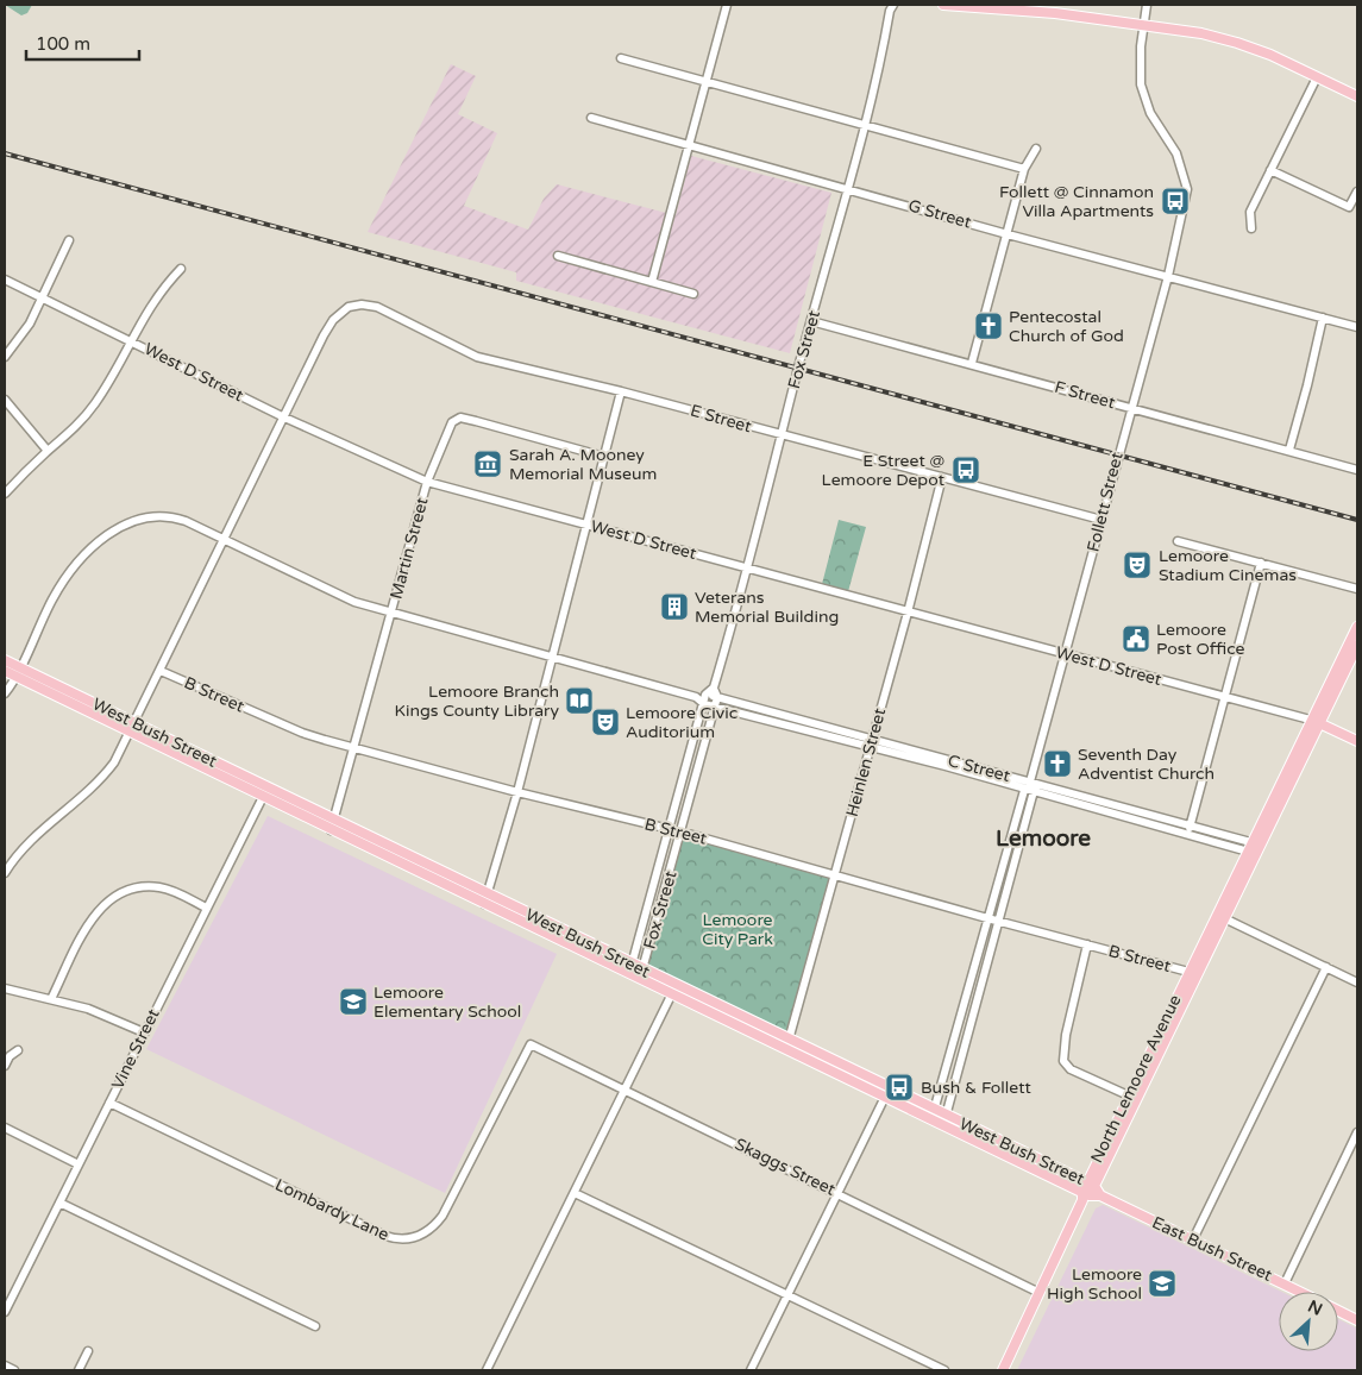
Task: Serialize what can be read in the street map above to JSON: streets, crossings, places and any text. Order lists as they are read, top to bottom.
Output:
{
  "streets": {
    "main road": ["West Bush Street", "North Lemoore Avenue", "East Bush Street"],
    "street": [
      "G Street",
      "Fox Street",
      "West D Street",
      "F Street",
      "E Street",
      "Follett Street",
      "Martin Street",
      "B Street",
      "Heinlen Street",
      "C Street",
      "Vine Street",
      "Skaggs Street",
      "Lombardy Lane"
    ]
  },
  "crossings": [
    ["G Street", "Fox Street"],
    ["G Street", "Follett Street"],
    ["Fox Street", "West D Street"],
    ["Fox Street", "F Street"],
    ["Fox Street", "E Street"],
    ["Fox Street", "B Street"],
    ["Fox Street", "West Bush Street"],
    ["Fox Street", "C Street"],
    ["West D Street", "E Street"],
    ["West D Street", "Follett Street"],
    ["West D Street", "Martin Street"],
    ["West D Street", "Heinlen Street"],
    ["West D Street", "North Lemoore Avenue"],
    ["F Street", "Follett Street"],
    ["E Street", "Follett Street"],
    ["E Street", "Heinlen Street"],
    ["Follett Street", "B Street"],
    ["Follett Street", "West Bush Street"],
    ["Follett Street", "C Street"],
    ["Martin Street", "B Street"],
    ["Martin Street", "West Bush Street"],
    ["Martin Street", "C Street"],
    ["B Street", "Heinlen Street"],
    ["B Street", "North Lemoore Avenue"],
    ["West Bush Street", "Heinlen Street"],
    ["West Bush Street", "C Street"],
    ["West Bush Street", "Vine Street"],
    ["West Bush Street", "North Lemoore Avenue"],
    ["West Bush Street", "East Bush Street"],
    ["Heinlen Street", "C Street"],
    ["C Street", "North Lemoore Avenue"],
    ["Vine Street", "Lombardy Lane"],
    ["North Lemoore Avenue", "Skaggs Street"],
    ["Skaggs Street", "Lombardy Lane"]
  ],
  "districts": ["Lemoore"],
  "parks": ["Lemoore City Park"],
  "places": {
    "bus stop": ["Follett @ Cinnamon Villa Apartments", "E Street @ Lemoore Depot", "Bush & Follett"],
    "church": ["Pentecostal Church of God", "Seventh Day Adventist Church"],
    "museum": ["Sarah A. Mooney Memorial Museum"],
    "theatre": ["Lemoore Stadium Cinemas", "Lemoore Civic Auditorium"],
    "building": ["Veterans Memorial Building"],
    "public building": ["Lemoore Post Office"],
    "library": ["Lemoore Branch Kings County Library"],
    "school or university": ["Lemoore Elementary School", "Lemoore High School"]
  },
  "scale_bar": "100 m",
  "north": "top right"
}
